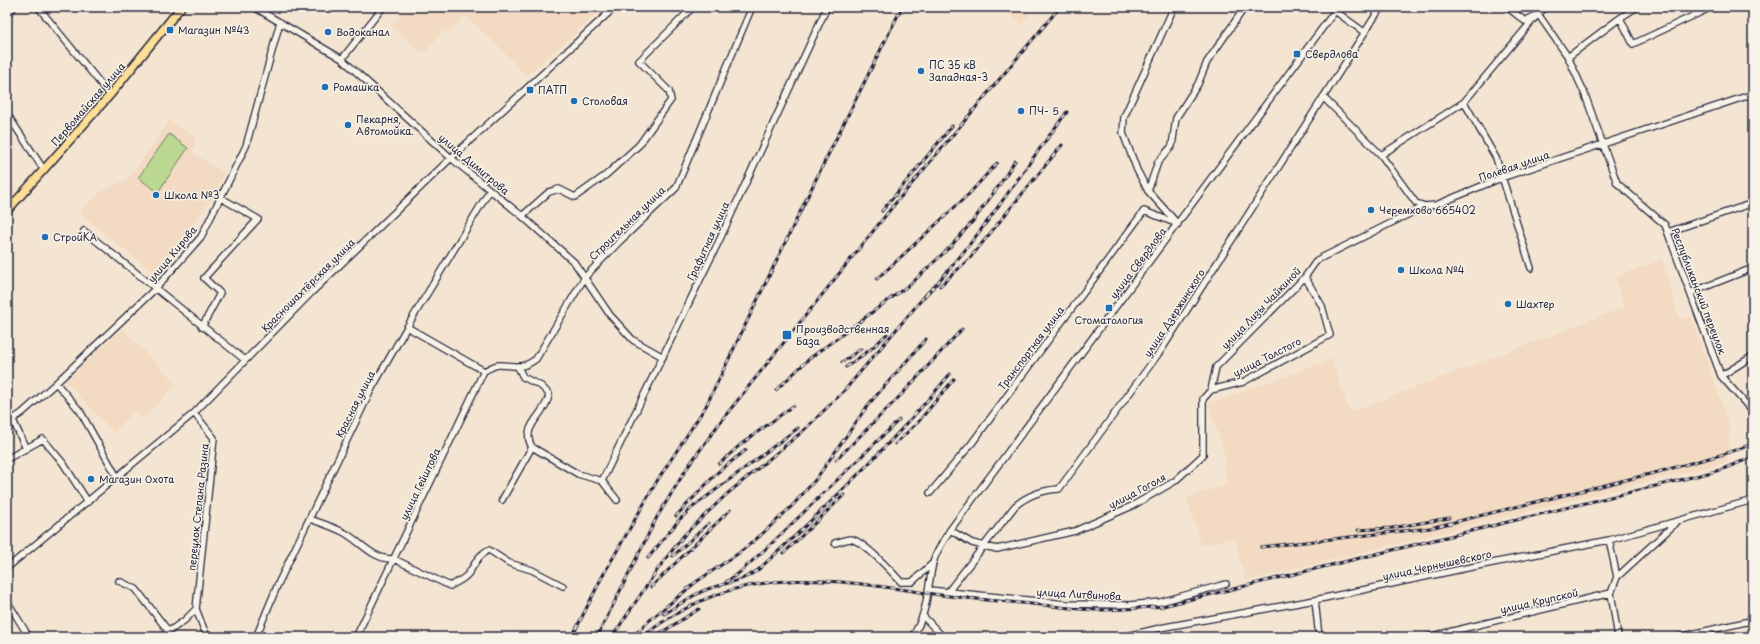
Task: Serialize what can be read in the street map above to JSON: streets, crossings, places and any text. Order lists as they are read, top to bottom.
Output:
{
  "streets": {
    "main road": ["Первомайская улица"],
    "street": [
      "улица Димитрова",
      "Полевая улица",
      "Строительная улица",
      "Графитная улица",
      "улица Кирова",
      "улица Свердлова",
      "Красношахтёрская улица",
      "Республиканский переулок",
      "улица Лизы Чайкиной",
      "улица Дзержинского",
      "Транспортная улица",
      "улица Толстого",
      "Красная улица",
      "улица Гейштова",
      "улица Гоголя",
      "переулок Степана Разина",
      "улица Чернышевского",
      "улица Литвинова",
      "улица Крупской"
    ]
  },
  "crossings": [
    ["улица Димитрова", "Строительная улица"],
    ["улица Димитрова", "Графитная улица"],
    ["улица Димитрова", "улица Кирова"],
    ["улица Димитрова", "Красношахтёрская улица"],
    ["улица Димитрова", "Красная улица"],
    ["Полевая улица", "Республиканский переулок"],
    ["Полевая улица", "улица Лизы Чайкиной"],
    ["улица Свердлова", "Транспортная улица"],
    ["улица Свердлова", "улица Гоголя"],
    ["Красношахтёрская улица", "переулок Степана Разина"],
    ["улица Лизы Чайкиной", "улица Толстого"],
    ["улица Лизы Чайкиной", "улица Гоголя"],
    ["улица Дзержинского", "улица Гоголя"],
    ["улица Дзержинского", "улица Литвинова"],
    ["улица Толстого", "улица Гоголя"]
  ],
  "places": {
    "transit": [
      "Магазин №43",
      "Свердлова",
      "ПАТП",
      "Стоматология",
      "Производственная База"
    ],
    "other": [
      "Водоканал",
      "ПС 35 кВ Западная-3",
      "Ромашка",
      "Столовая",
      "ПЧ- 5",
      "Пекарня, Автомойка.",
      "Школа №3",
      "Черемхово 665402",
      "СтройКА",
      "Школа №4",
      "Шахтер",
      "Магазин Охота"
    ]
  }
}
